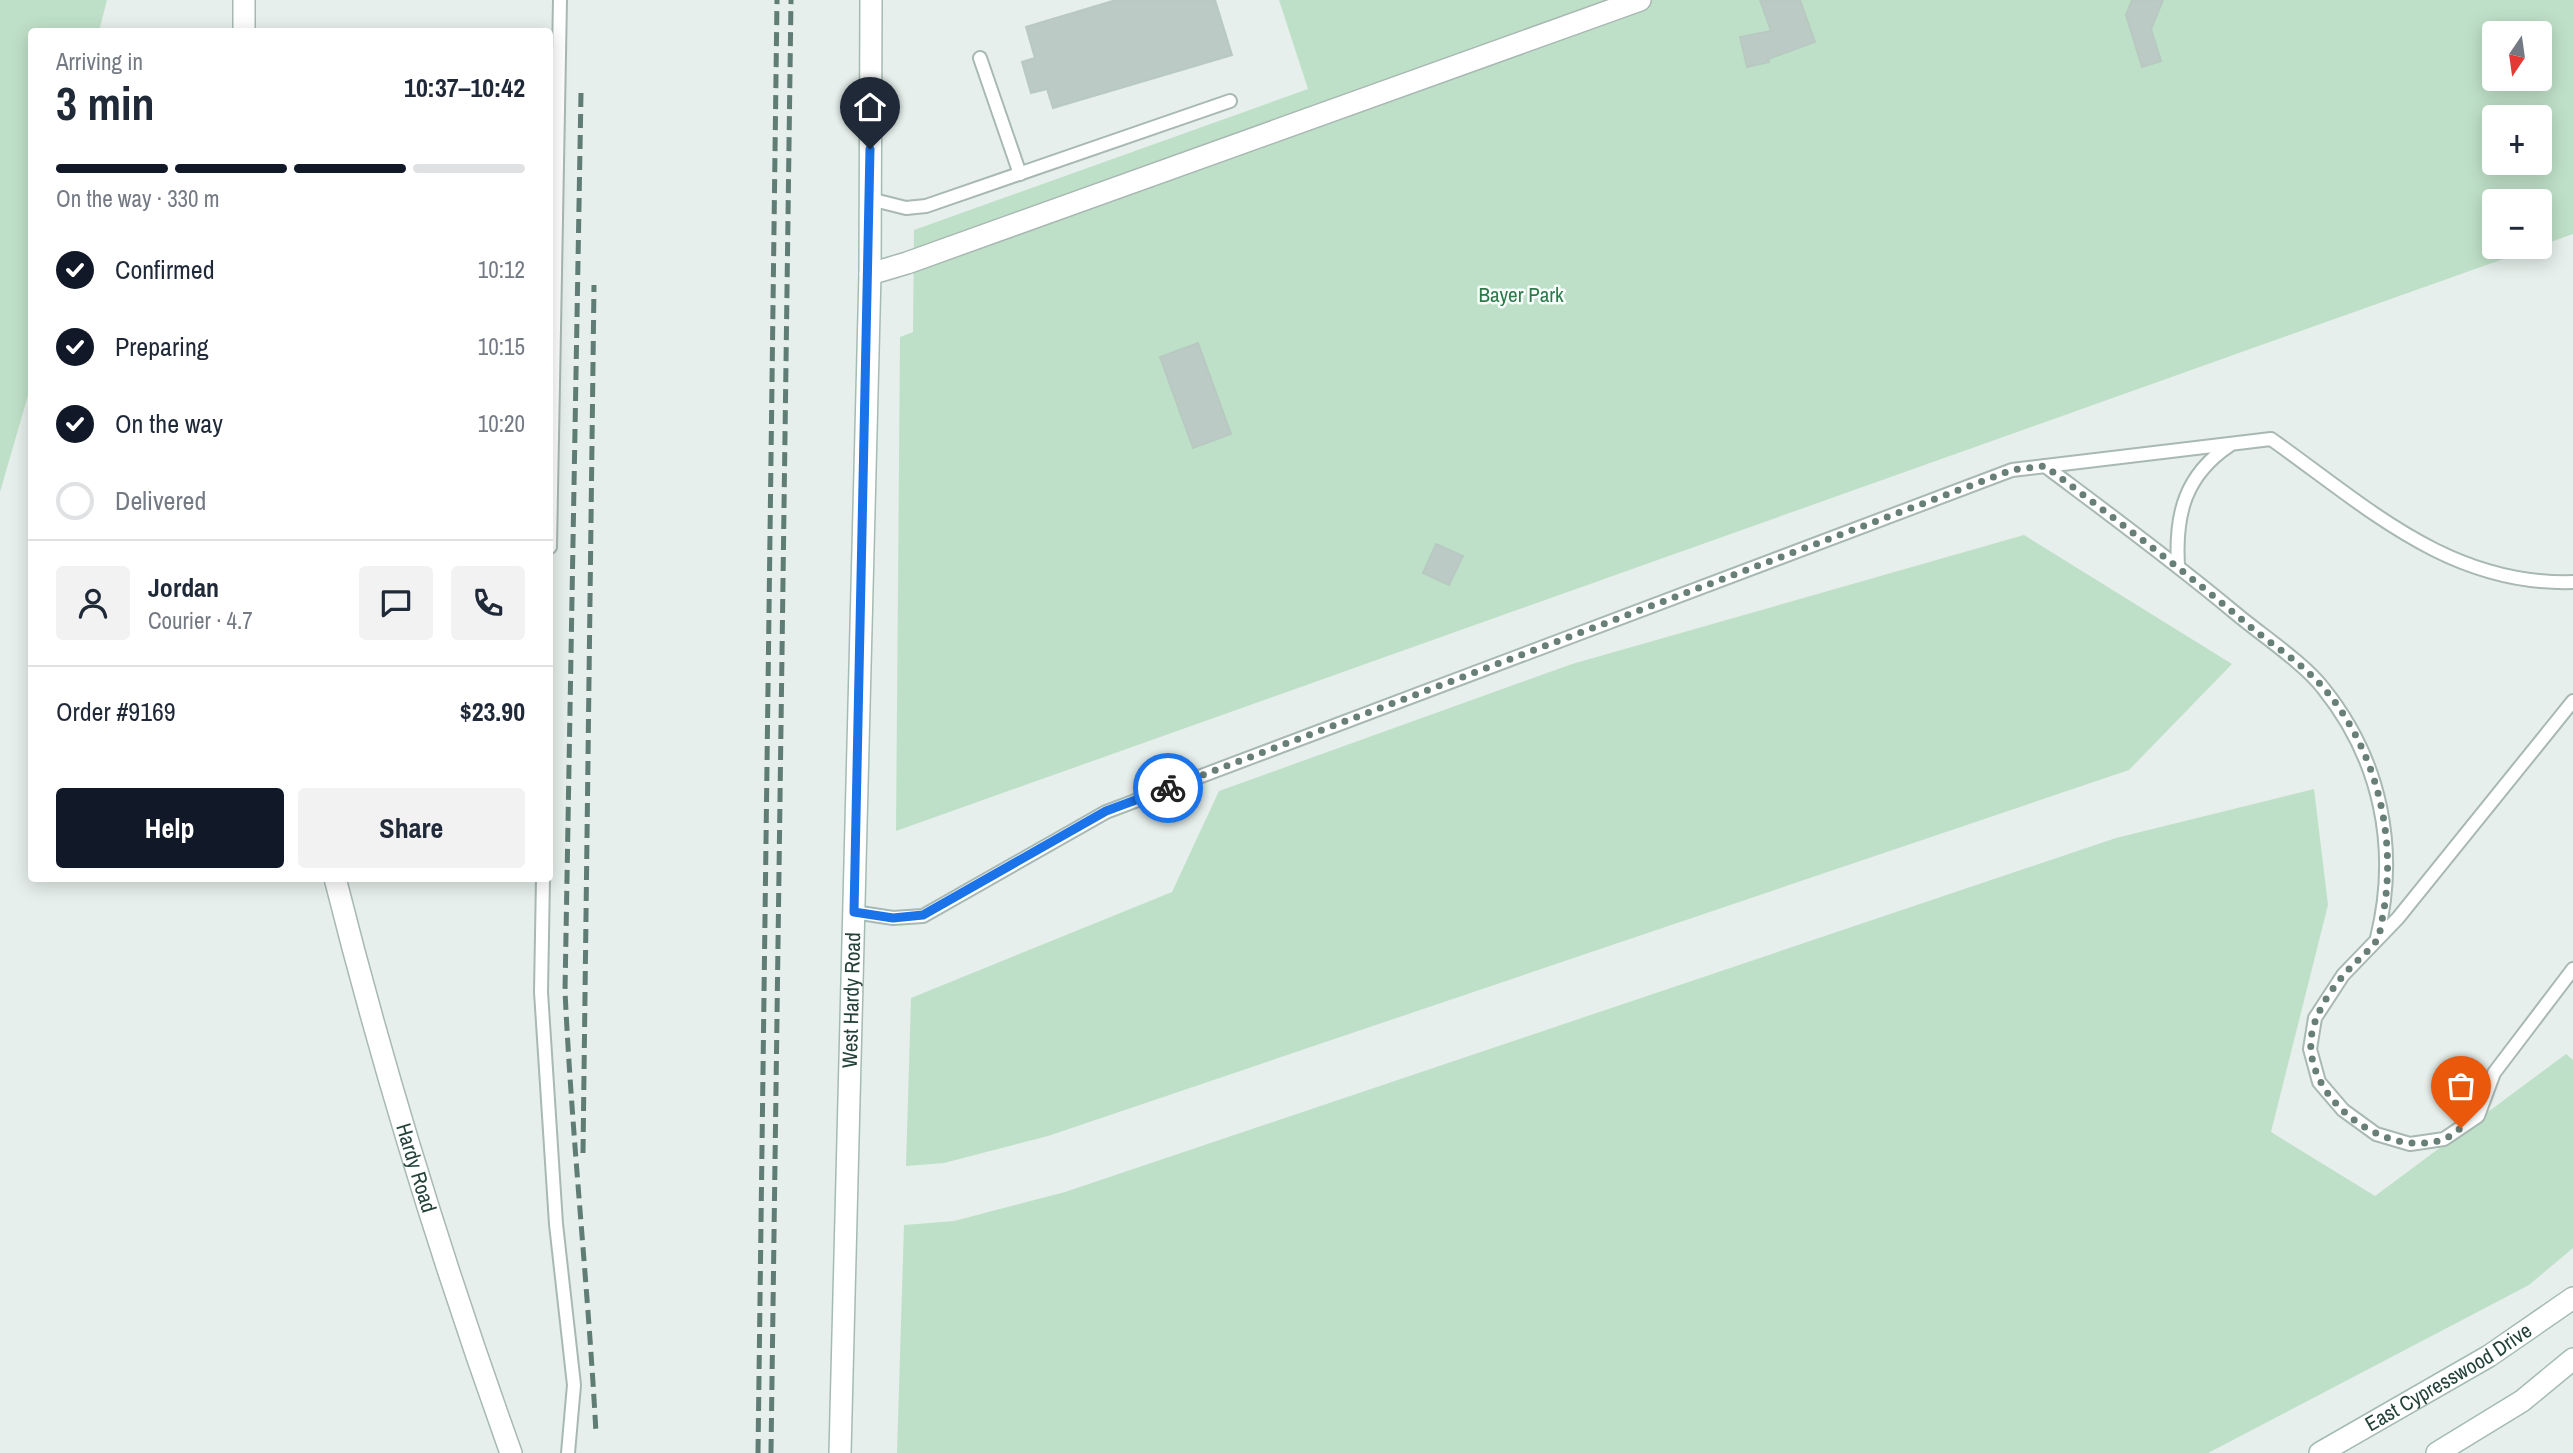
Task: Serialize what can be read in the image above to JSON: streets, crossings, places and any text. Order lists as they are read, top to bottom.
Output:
{
  "streets": {
    "main road": ["West Hardy Road", "Hardy Road", "East Cypresswood Drive"]
  },
  "parks": ["Bayer Park"],
  "north": "bottom",
  "page": {
    "map_buttons": ["+", "−"],
    "heading": ["3 min", "Arriving in", "10:37–10:42"],
    "panel": [
      "Jordan",
      "Courier · 4.7",
      "Order #9169",
      "$23.90"
    ],
    "bar": "On the way · 330 m",
    "list": [
      ["Confirmed", "10:12"],
      ["Preparing", "10:15"],
      ["On the way", "10:20"],
      "Delivered"
    ],
    "buttons": ["Help", "Share"]
  }
}
